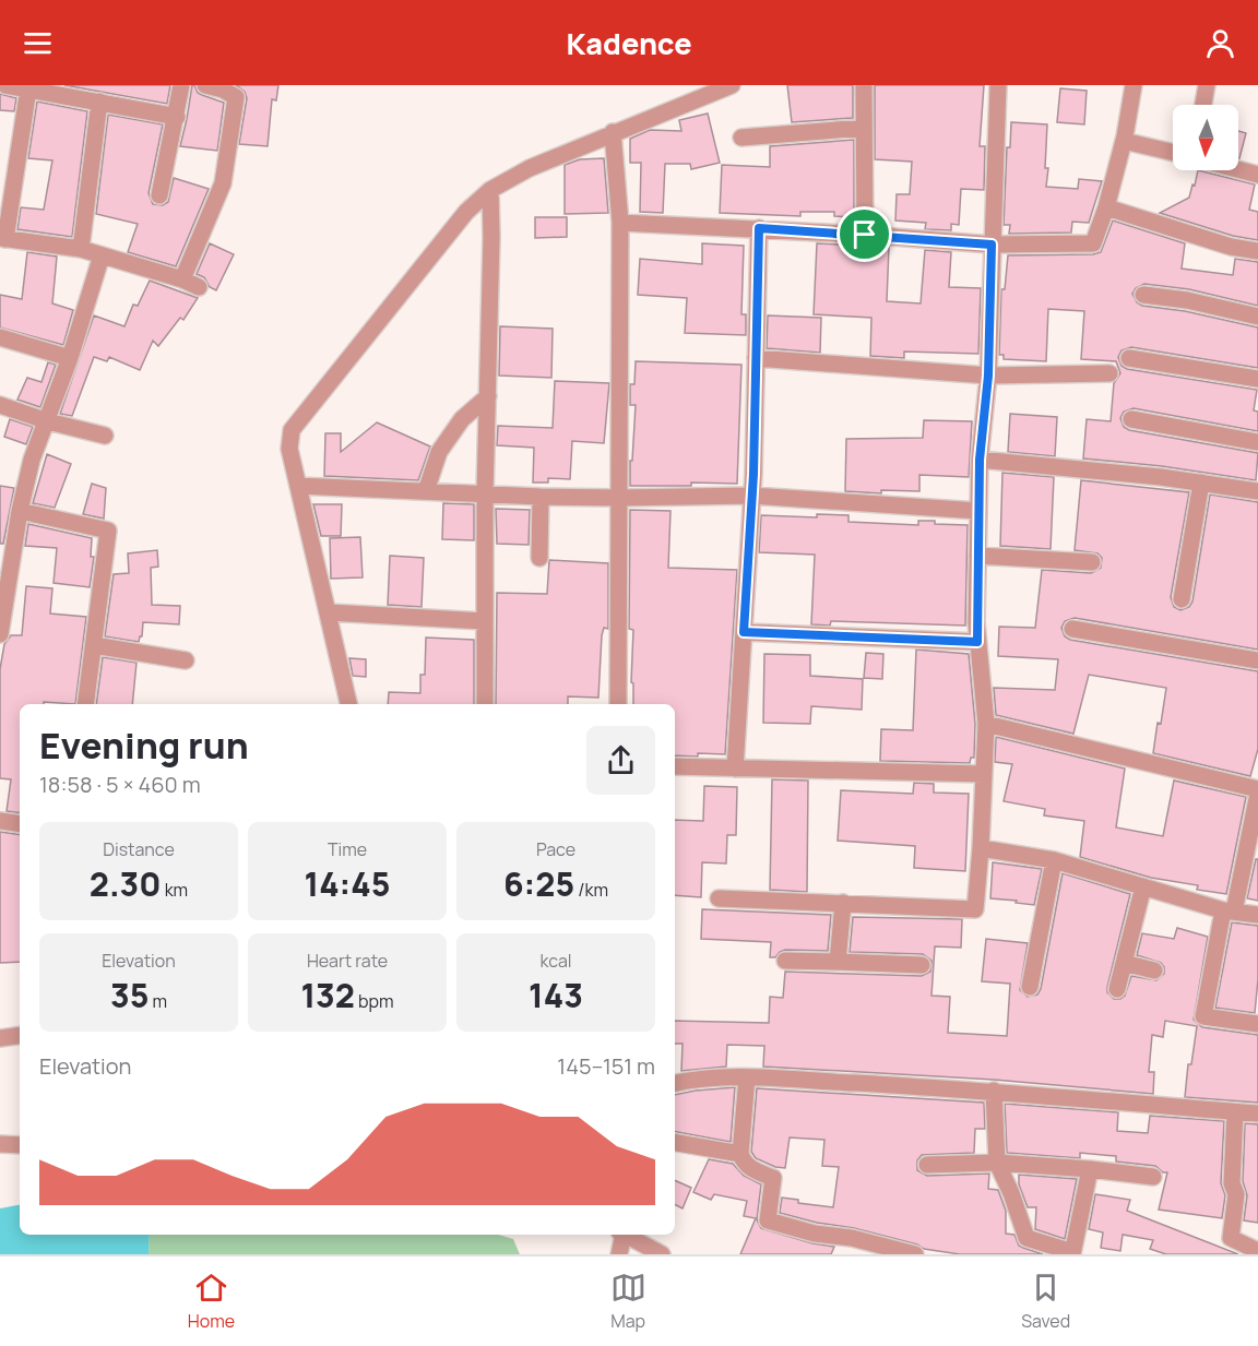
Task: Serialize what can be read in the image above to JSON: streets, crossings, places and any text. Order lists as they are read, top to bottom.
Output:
{
  "north": "bottom",
  "page": {
    "header": "Kadence",
    "heading": ["Evening run", "18:58 · 5 × 460 m"],
    "stats": [
      ["Distance", "2.30 km"],
      ["Time", "14:45"],
      ["Pace", "6:25 /km"],
      ["Elevation", "35 m"],
      ["Heart rate", "132 bpm"],
      ["kcal", "143"]
    ],
    "chart": ["Elevation", "145–151 m"],
    "tabs": ["Home", "Map", "Saved"]
  }
}
